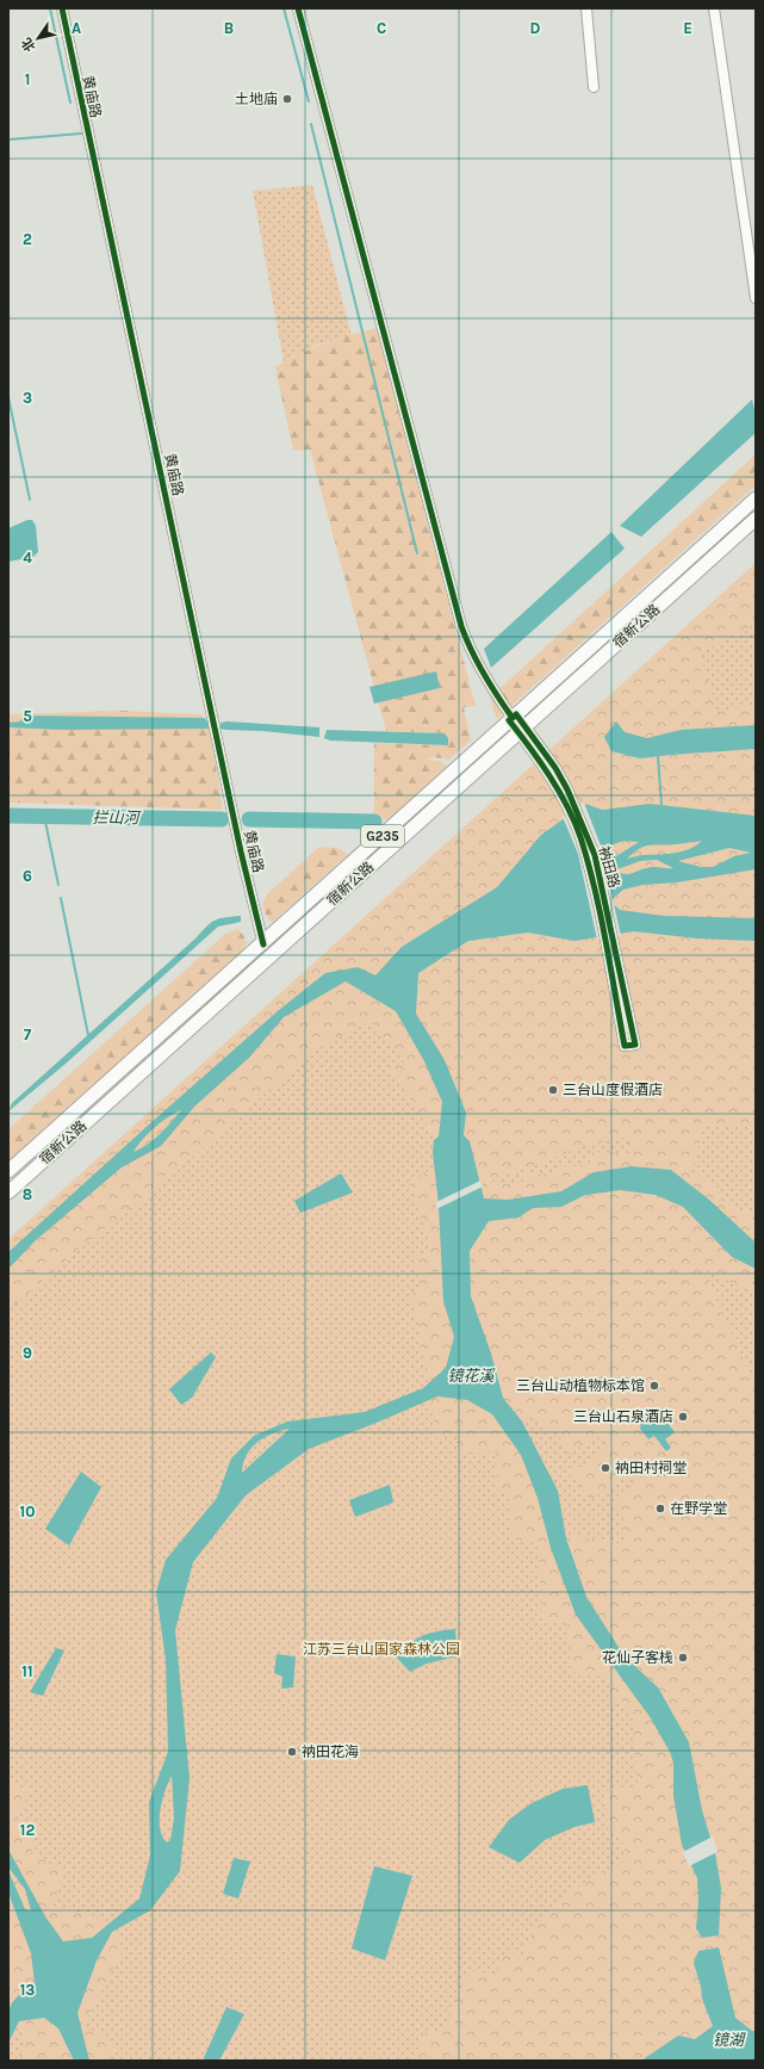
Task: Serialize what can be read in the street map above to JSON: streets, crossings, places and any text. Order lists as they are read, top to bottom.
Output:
{
  "streets": {
    "highway": ["宿新公路", "G235"],
    "street": ["黄庙路", "衲田路"]
  },
  "crossings": [
    ["黄庙路", "宿新公路"],
    ["宿新公路", "衲田路"]
  ],
  "water": ["拦山河", "镜花溪", "镜湖"],
  "parks": ["江苏三台山国家森林公园"],
  "places": [
    "土地庙",
    "三台山度假酒店",
    "三台山动植物标本馆",
    "三台山石泉酒店",
    "衲田村祠堂",
    "在野学堂",
    "花仙子客栈",
    "衲田花海"
  ],
  "north": "bottom left",
  "grid": {
    "columns": [
      "A",
      "B",
      "C",
      "D",
      "E"
    ],
    "rows": [
      "1",
      "2",
      "3",
      "4",
      "5",
      "6",
      "7",
      "8",
      "9",
      "10",
      "11",
      "12",
      "13"
    ]
  }
}
